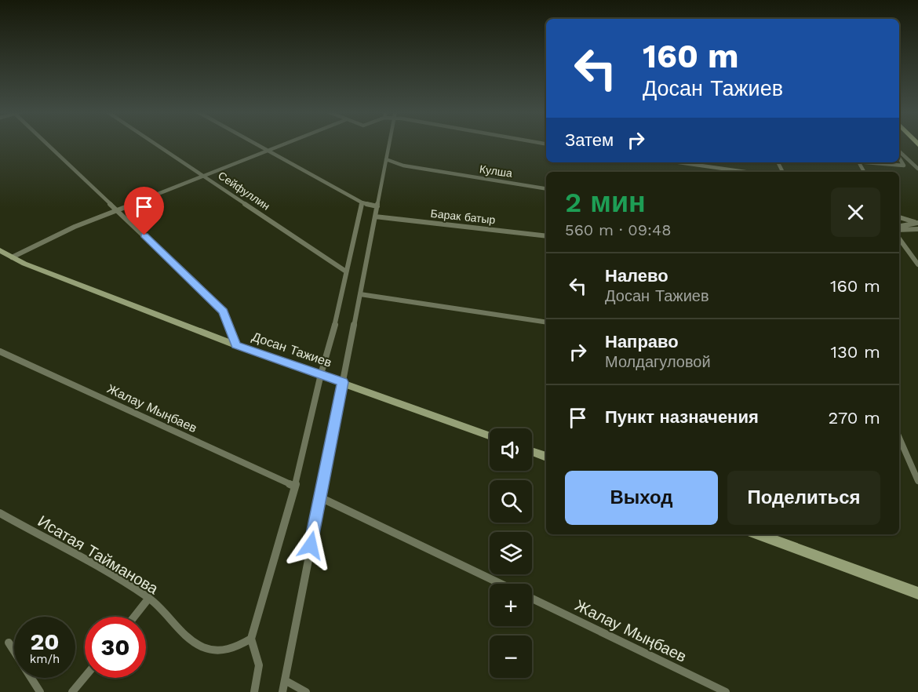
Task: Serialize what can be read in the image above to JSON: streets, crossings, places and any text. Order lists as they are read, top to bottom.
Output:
{
  "streets": {
    "street": [
      "Кулша",
      "Сейфуллин",
      "Барак батыр",
      "Досан Тажиев",
      "Жалау Мыңбаев",
      "Исатая Тайманова"
    ]
  },
  "page": {
    "turn": ["160 m", "Досан Тажиев"],
    "then": "Затем",
    "heading": ["2 мин", "560 m · 09:48"],
    "list": [
      {
        "name": "Налево",
        "note": "Досан Тажиев",
        "value": "160 m"
      },
      {
        "name": "Направо",
        "note": "Молдагуловой",
        "value": "130 m"
      },
      {
        "name": "Пункт назначения",
        "value": "270 m"
      }
    ],
    "map_buttons": ["+", "−"],
    "buttons": ["Выход", "Поделиться"],
    "speed": "20 km/h",
    "limit": "30"
  }
}
